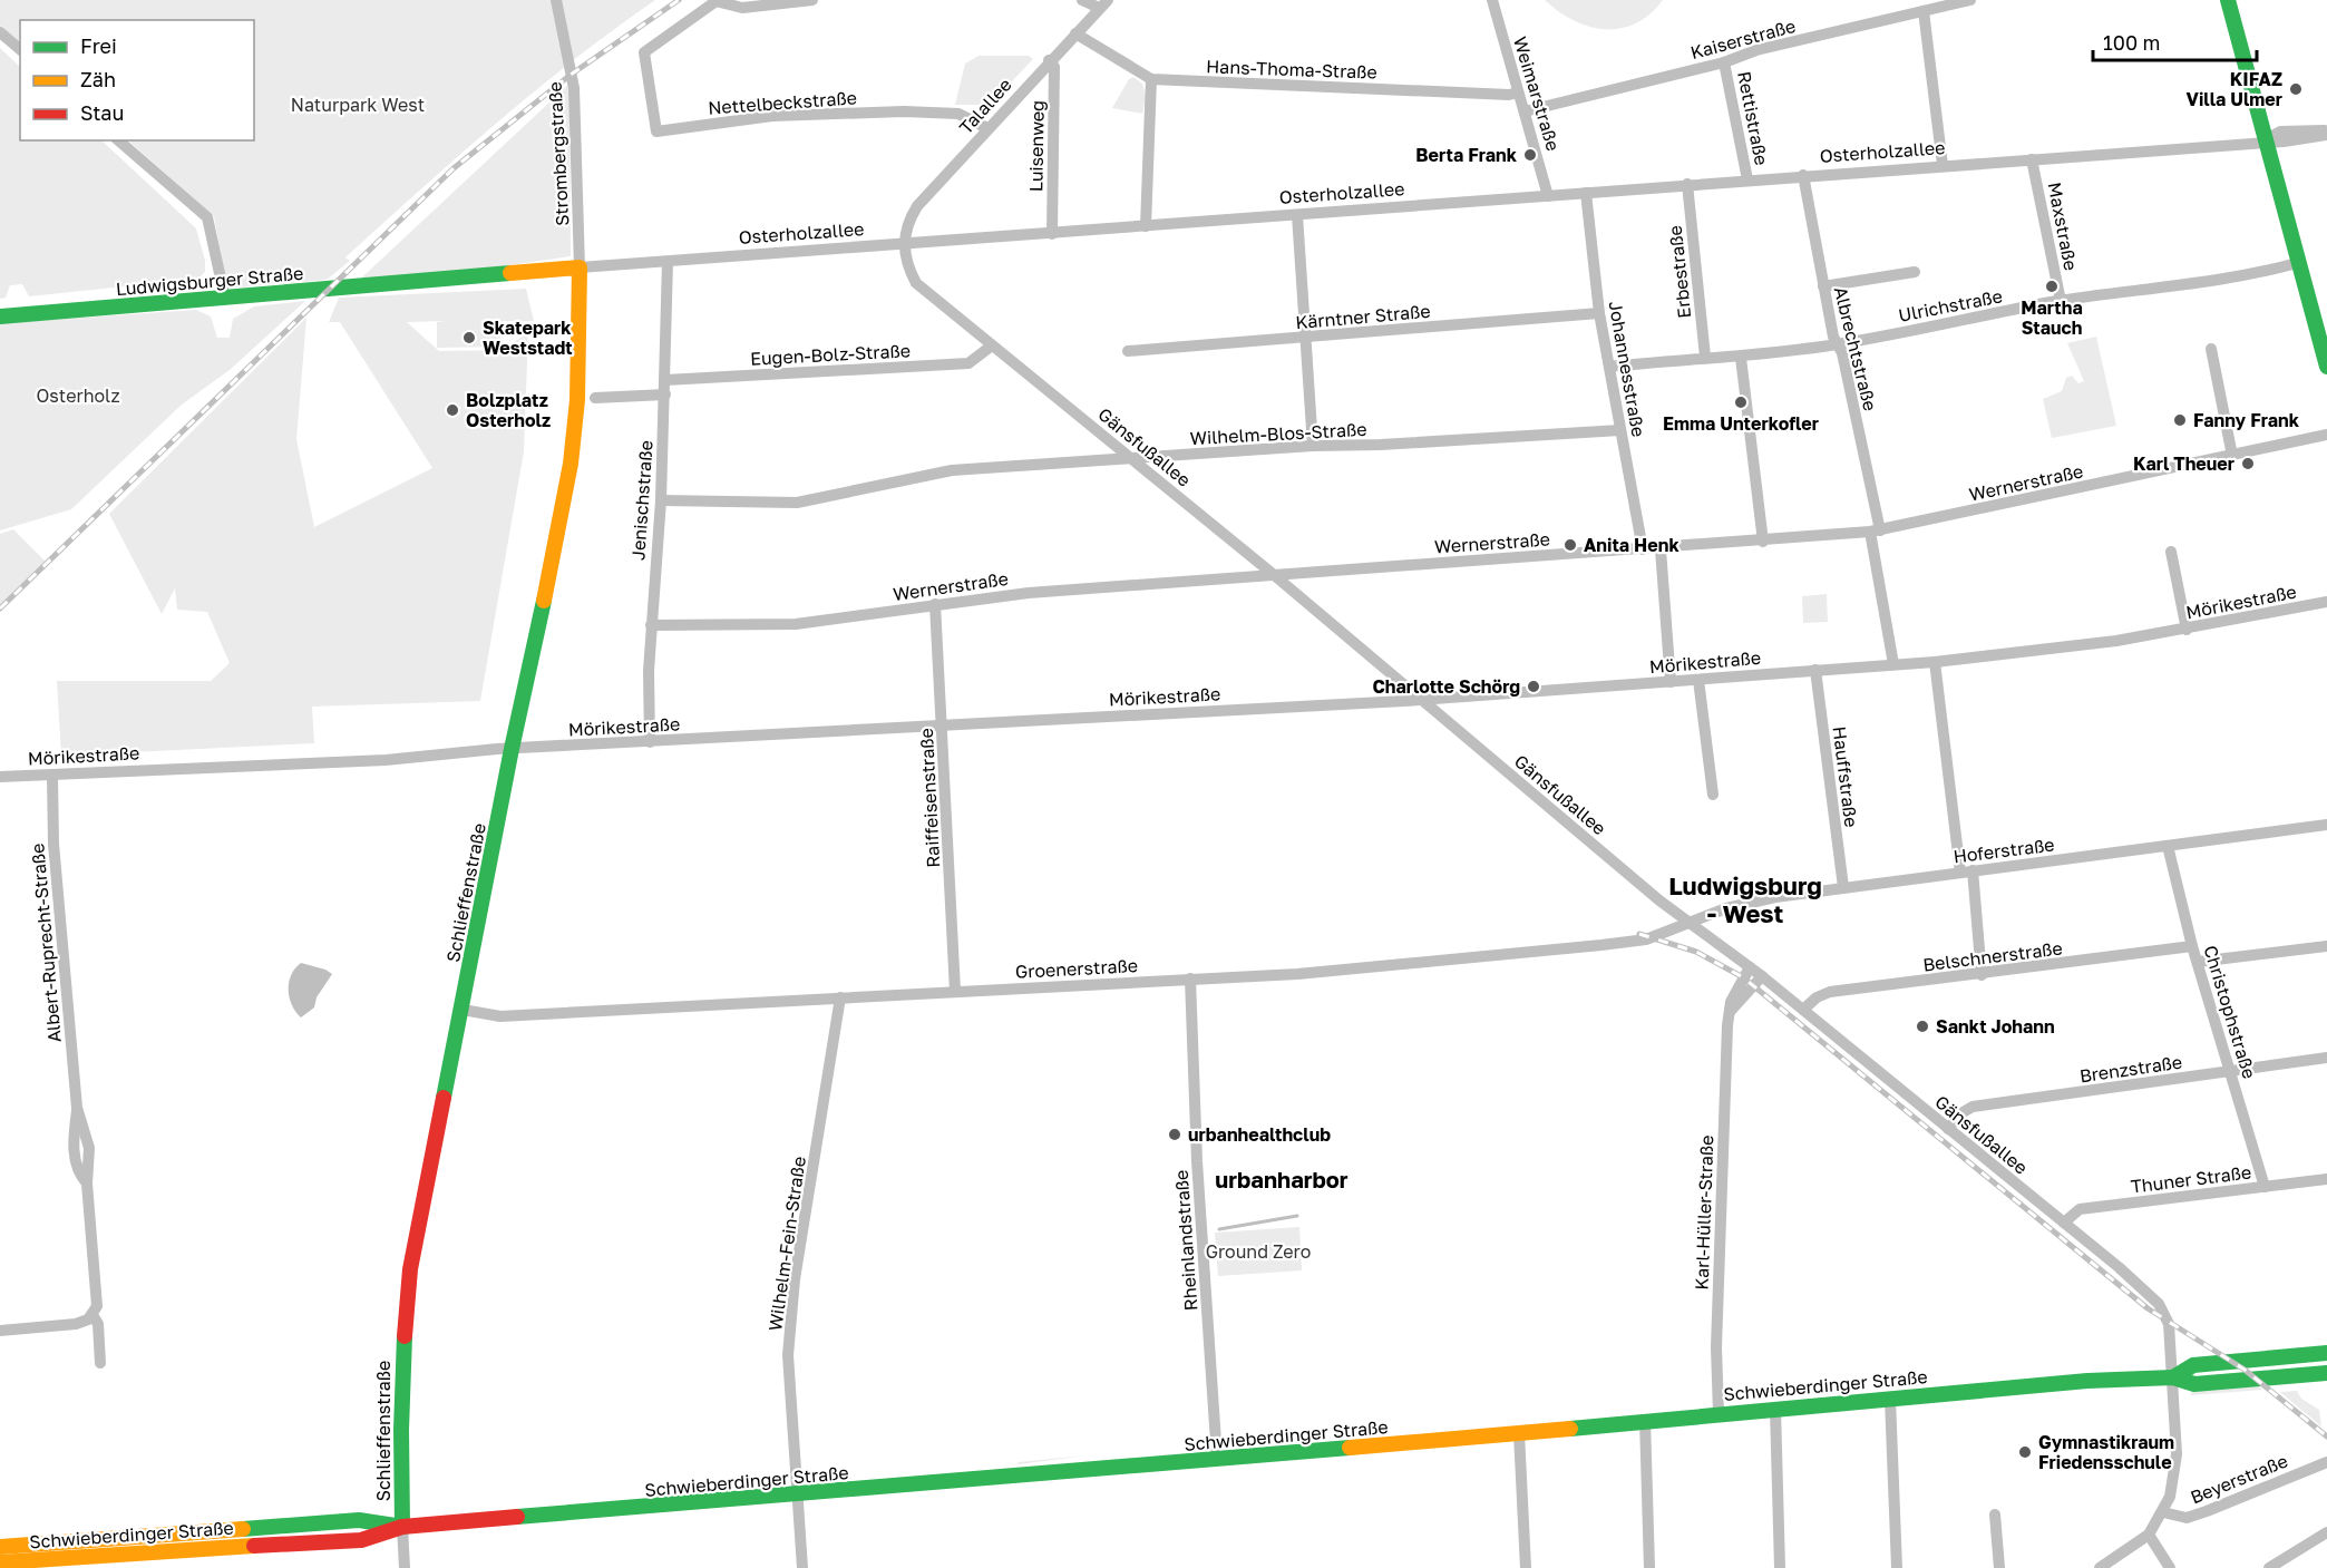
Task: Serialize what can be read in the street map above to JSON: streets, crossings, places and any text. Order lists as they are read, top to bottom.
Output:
{
  "streets": {
    "main road": [
      "Osterholzallee",
      "Ludwigsburger Straße",
      "Schlieffenstraße",
      "Schwieberdinger Straße"
    ],
    "street": [
      "Kaiserstraße",
      "Hans-Thoma-Straße",
      "Weimarstraße",
      "Nettelbeckstraße",
      "Talallee",
      "Rettistraße",
      "Luisenweg",
      "Strombergstraße",
      "Maxstraße",
      "Erbestraße",
      "Ulrichstraße",
      "Kärntner Straße",
      "Albrechtstraße",
      "Eugen-Bolz-Straße",
      "Johannesstraße",
      "Wilhelm-Blos-Straße",
      "Gänsfußallee",
      "Wernerstraße",
      "Jenischstraße",
      "Mörikestraße",
      "Hauffstraße",
      "Raiffeisenstraße",
      "Hoferstraße",
      "Albert-Ruprecht-Straße",
      "Belschnerstraße",
      "Groenerstraße",
      "Christophstraße",
      "Brenzstraße",
      "Thuner Straße",
      "Karl-Hüller-Straße",
      "Rheinlandstraße",
      "Wilhelm-Fein-Straße",
      "Beyerstraße"
    ]
  },
  "crossings": [
    ["Kaiserstraße", "Weimarstraße"],
    ["Kaiserstraße", "Rettistraße"],
    ["Hans-Thoma-Straße", "Weimarstraße"],
    ["Hans-Thoma-Straße", "Talallee"],
    ["Weimarstraße", "Osterholzallee"],
    ["Nettelbeckstraße", "Talallee"],
    ["Talallee", "Luisenweg"],
    ["Talallee", "Osterholzallee"],
    ["Talallee", "Gänsfußallee"],
    ["Rettistraße", "Osterholzallee"],
    ["Luisenweg", "Osterholzallee"],
    ["Osterholzallee", "Strombergstraße"],
    ["Osterholzallee", "Maxstraße"],
    ["Osterholzallee", "Erbestraße"],
    ["Osterholzallee", "Ludwigsburger Straße"],
    ["Osterholzallee", "Albrechtstraße"],
    ["Osterholzallee", "Johannesstraße"],
    ["Osterholzallee", "Gänsfußallee"],
    ["Osterholzallee", "Jenischstraße"],
    ["Osterholzallee", "Schlieffenstraße"],
    ["Strombergstraße", "Schlieffenstraße"],
    ["Maxstraße", "Ulrichstraße"],
    ["Erbestraße", "Ulrichstraße"],
    ["Ulrichstraße", "Albrechtstraße"],
    ["Ulrichstraße", "Johannesstraße"],
    ["Kärntner Straße", "Johannesstraße"],
    ["Albrechtstraße", "Wernerstraße"],
    ["Albrechtstraße", "Mörikestraße"],
    ["Eugen-Bolz-Straße", "Gänsfußallee"],
    ["Eugen-Bolz-Straße", "Jenischstraße"],
    ["Johannesstraße", "Wilhelm-Blos-Straße"],
    ["Johannesstraße", "Wernerstraße"],
    ["Wilhelm-Blos-Straße", "Gänsfußallee"],
    ["Wilhelm-Blos-Straße", "Jenischstraße"],
    ["Gänsfußallee", "Wernerstraße"],
    ["Gänsfußallee", "Mörikestraße"],
    ["Gänsfußallee", "Hoferstraße"],
    ["Gänsfußallee", "Belschnerstraße"],
    ["Gänsfußallee", "Groenerstraße"],
    ["Gänsfußallee", "Brenzstraße"],
    ["Gänsfußallee", "Thuner Straße"],
    ["Gänsfußallee", "Karl-Hüller-Straße"],
    ["Gänsfußallee", "Schwieberdinger Straße"],
    ["Gänsfußallee", "Beyerstraße"],
    ["Wernerstraße", "Jenischstraße"],
    ["Wernerstraße", "Raiffeisenstraße"],
    ["Jenischstraße", "Mörikestraße"],
    ["Mörikestraße", "Hauffstraße"],
    ["Mörikestraße", "Raiffeisenstraße"],
    ["Mörikestraße", "Schlieffenstraße"],
    ["Mörikestraße", "Albert-Ruprecht-Straße"],
    ["Hauffstraße", "Hoferstraße"],
    ["Raiffeisenstraße", "Groenerstraße"],
    ["Hoferstraße", "Groenerstraße"],
    ["Hoferstraße", "Christophstraße"],
    ["Schlieffenstraße", "Groenerstraße"],
    ["Schlieffenstraße", "Schwieberdinger Straße"],
    ["Belschnerstraße", "Christophstraße"],
    ["Groenerstraße", "Rheinlandstraße"],
    ["Groenerstraße", "Wilhelm-Fein-Straße"],
    ["Christophstraße", "Brenzstraße"],
    ["Christophstraße", "Thuner Straße"],
    ["Karl-Hüller-Straße", "Schwieberdinger Straße"],
    ["Rheinlandstraße", "Schwieberdinger Straße"],
    ["Wilhelm-Fein-Straße", "Schwieberdinger Straße"]
  ],
  "districts": ["Ludwigsburg - West", "urbanharbor"],
  "parks": ["Naturpark West", "Osterholz", "Ground Zero"],
  "places": [
    "KIFAZ Villa Ulmer",
    "Berta Frank",
    "Martha Stauch",
    "Skatepark Weststadt",
    "Emma Unterkofler",
    "Bolzplatz Osterholz",
    "Fanny Frank",
    "Karl Theuer",
    "Anita Henk",
    "Charlotte Schörg",
    "Sankt Johann",
    "urbanhealthclub",
    "Gymnastikraum Friedensschule"
  ],
  "legend": ["Frei", "Zäh", "Stau"],
  "scale_bar": "100 m"
}
